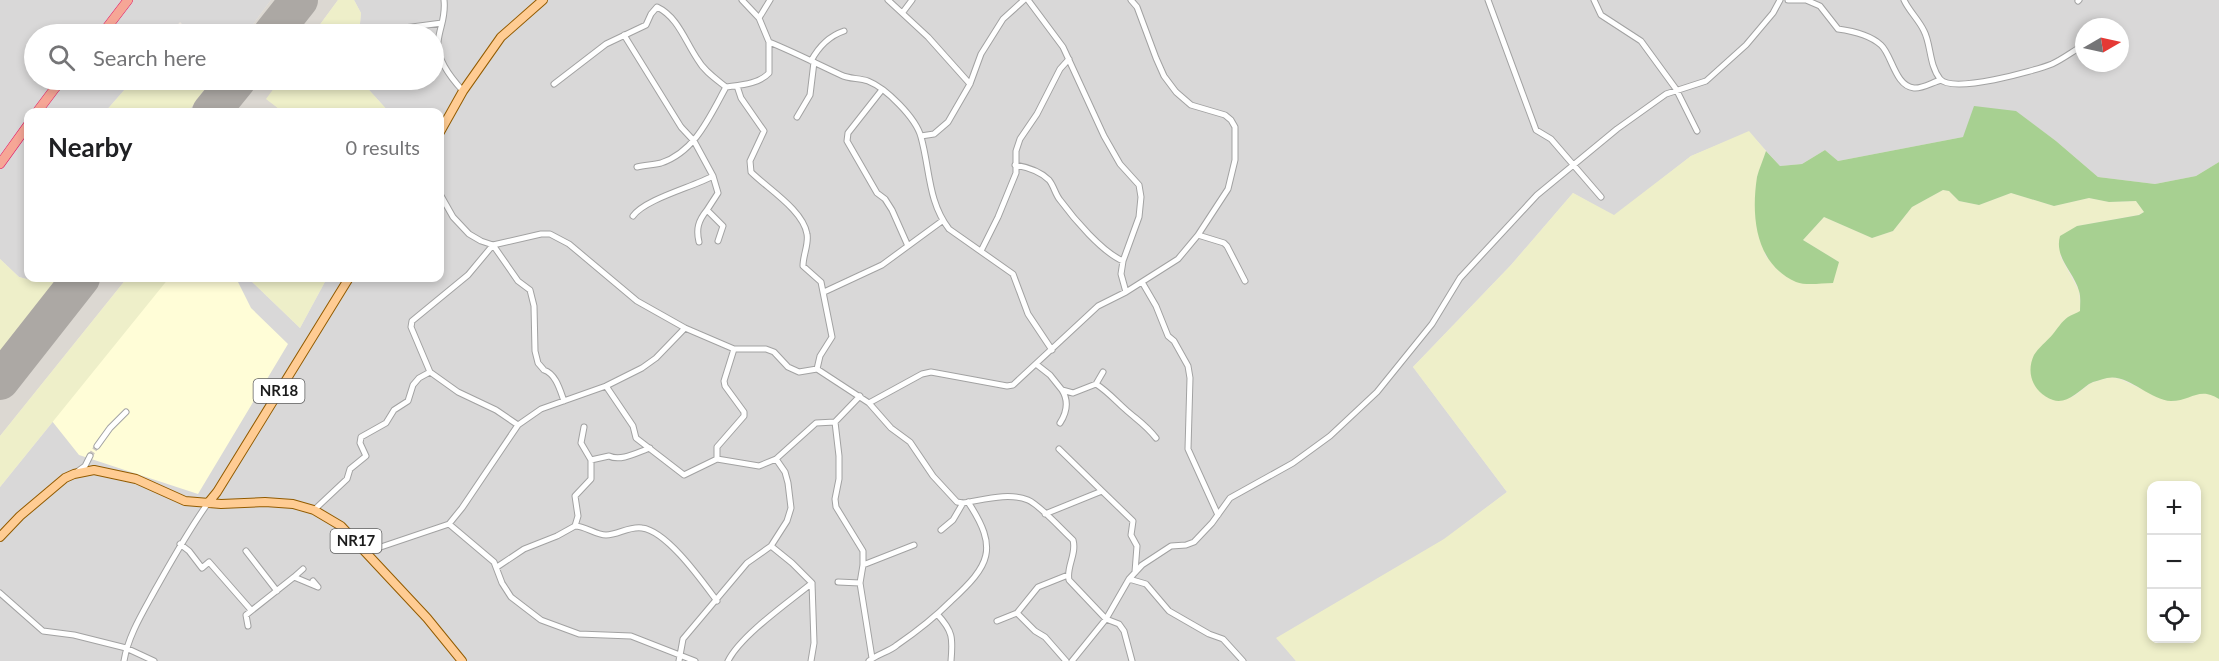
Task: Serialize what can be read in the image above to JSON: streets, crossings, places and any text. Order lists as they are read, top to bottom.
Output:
{
  "streets": {
    "main road": ["NR18", "NR17"]
  },
  "crossings": [
    ["NR18", "NR17"]
  ],
  "north": "right",
  "page": {
    "search": "Search here",
    "heading": ["Nearby", "0 results"],
    "map_buttons": ["+", "−"]
  }
}
